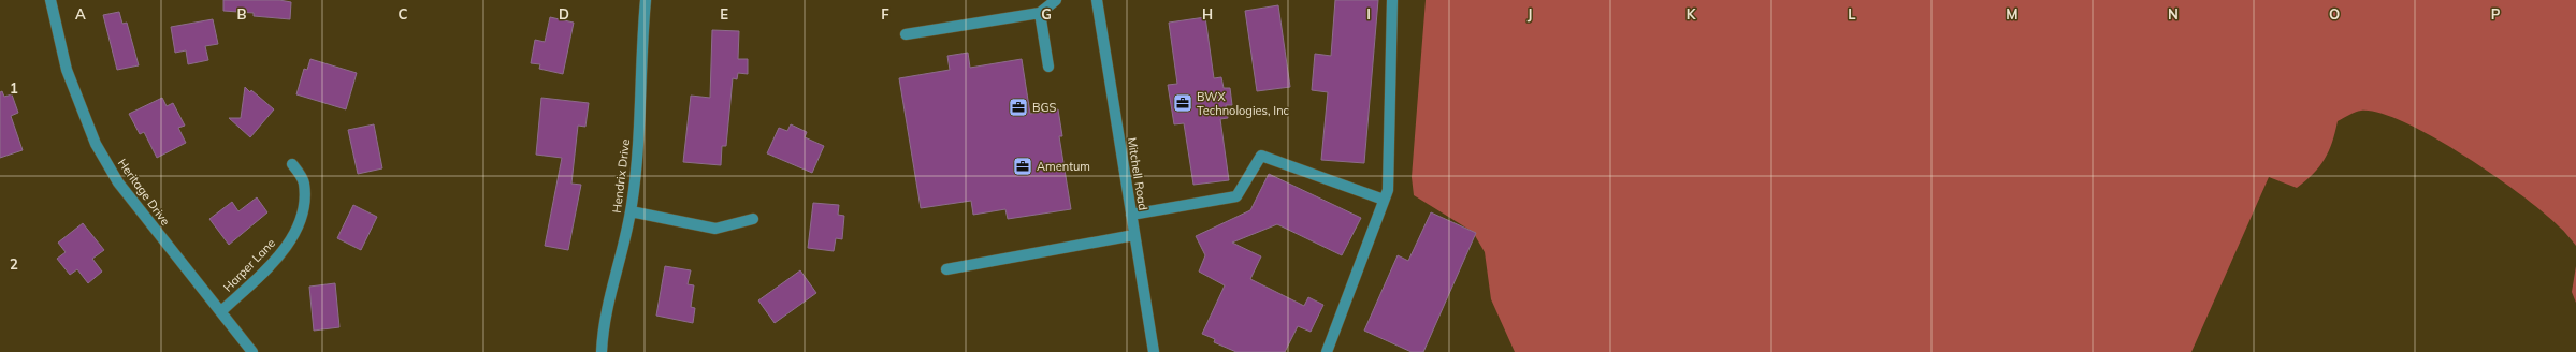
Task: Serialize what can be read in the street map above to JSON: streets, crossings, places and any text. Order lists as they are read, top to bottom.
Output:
{
  "streets": {
    "street": [
      "Mitchell Road",
      "Hendrix Drive",
      "Heritage Drive",
      "Harper Lane"
    ]
  },
  "crossings": [
    ["Heritage Drive", "Harper Lane"]
  ],
  "places": {
    "office": ["BWX Technologies, Inc", "BGS", "Amentum"]
  },
  "grid": {
    "columns": [
      "A",
      "B",
      "C",
      "D",
      "E",
      "F",
      "G",
      "H",
      "I",
      "J",
      "K",
      "L",
      "M",
      "N",
      "O",
      "P"
    ],
    "rows": ["1", "2"]
  }
}
